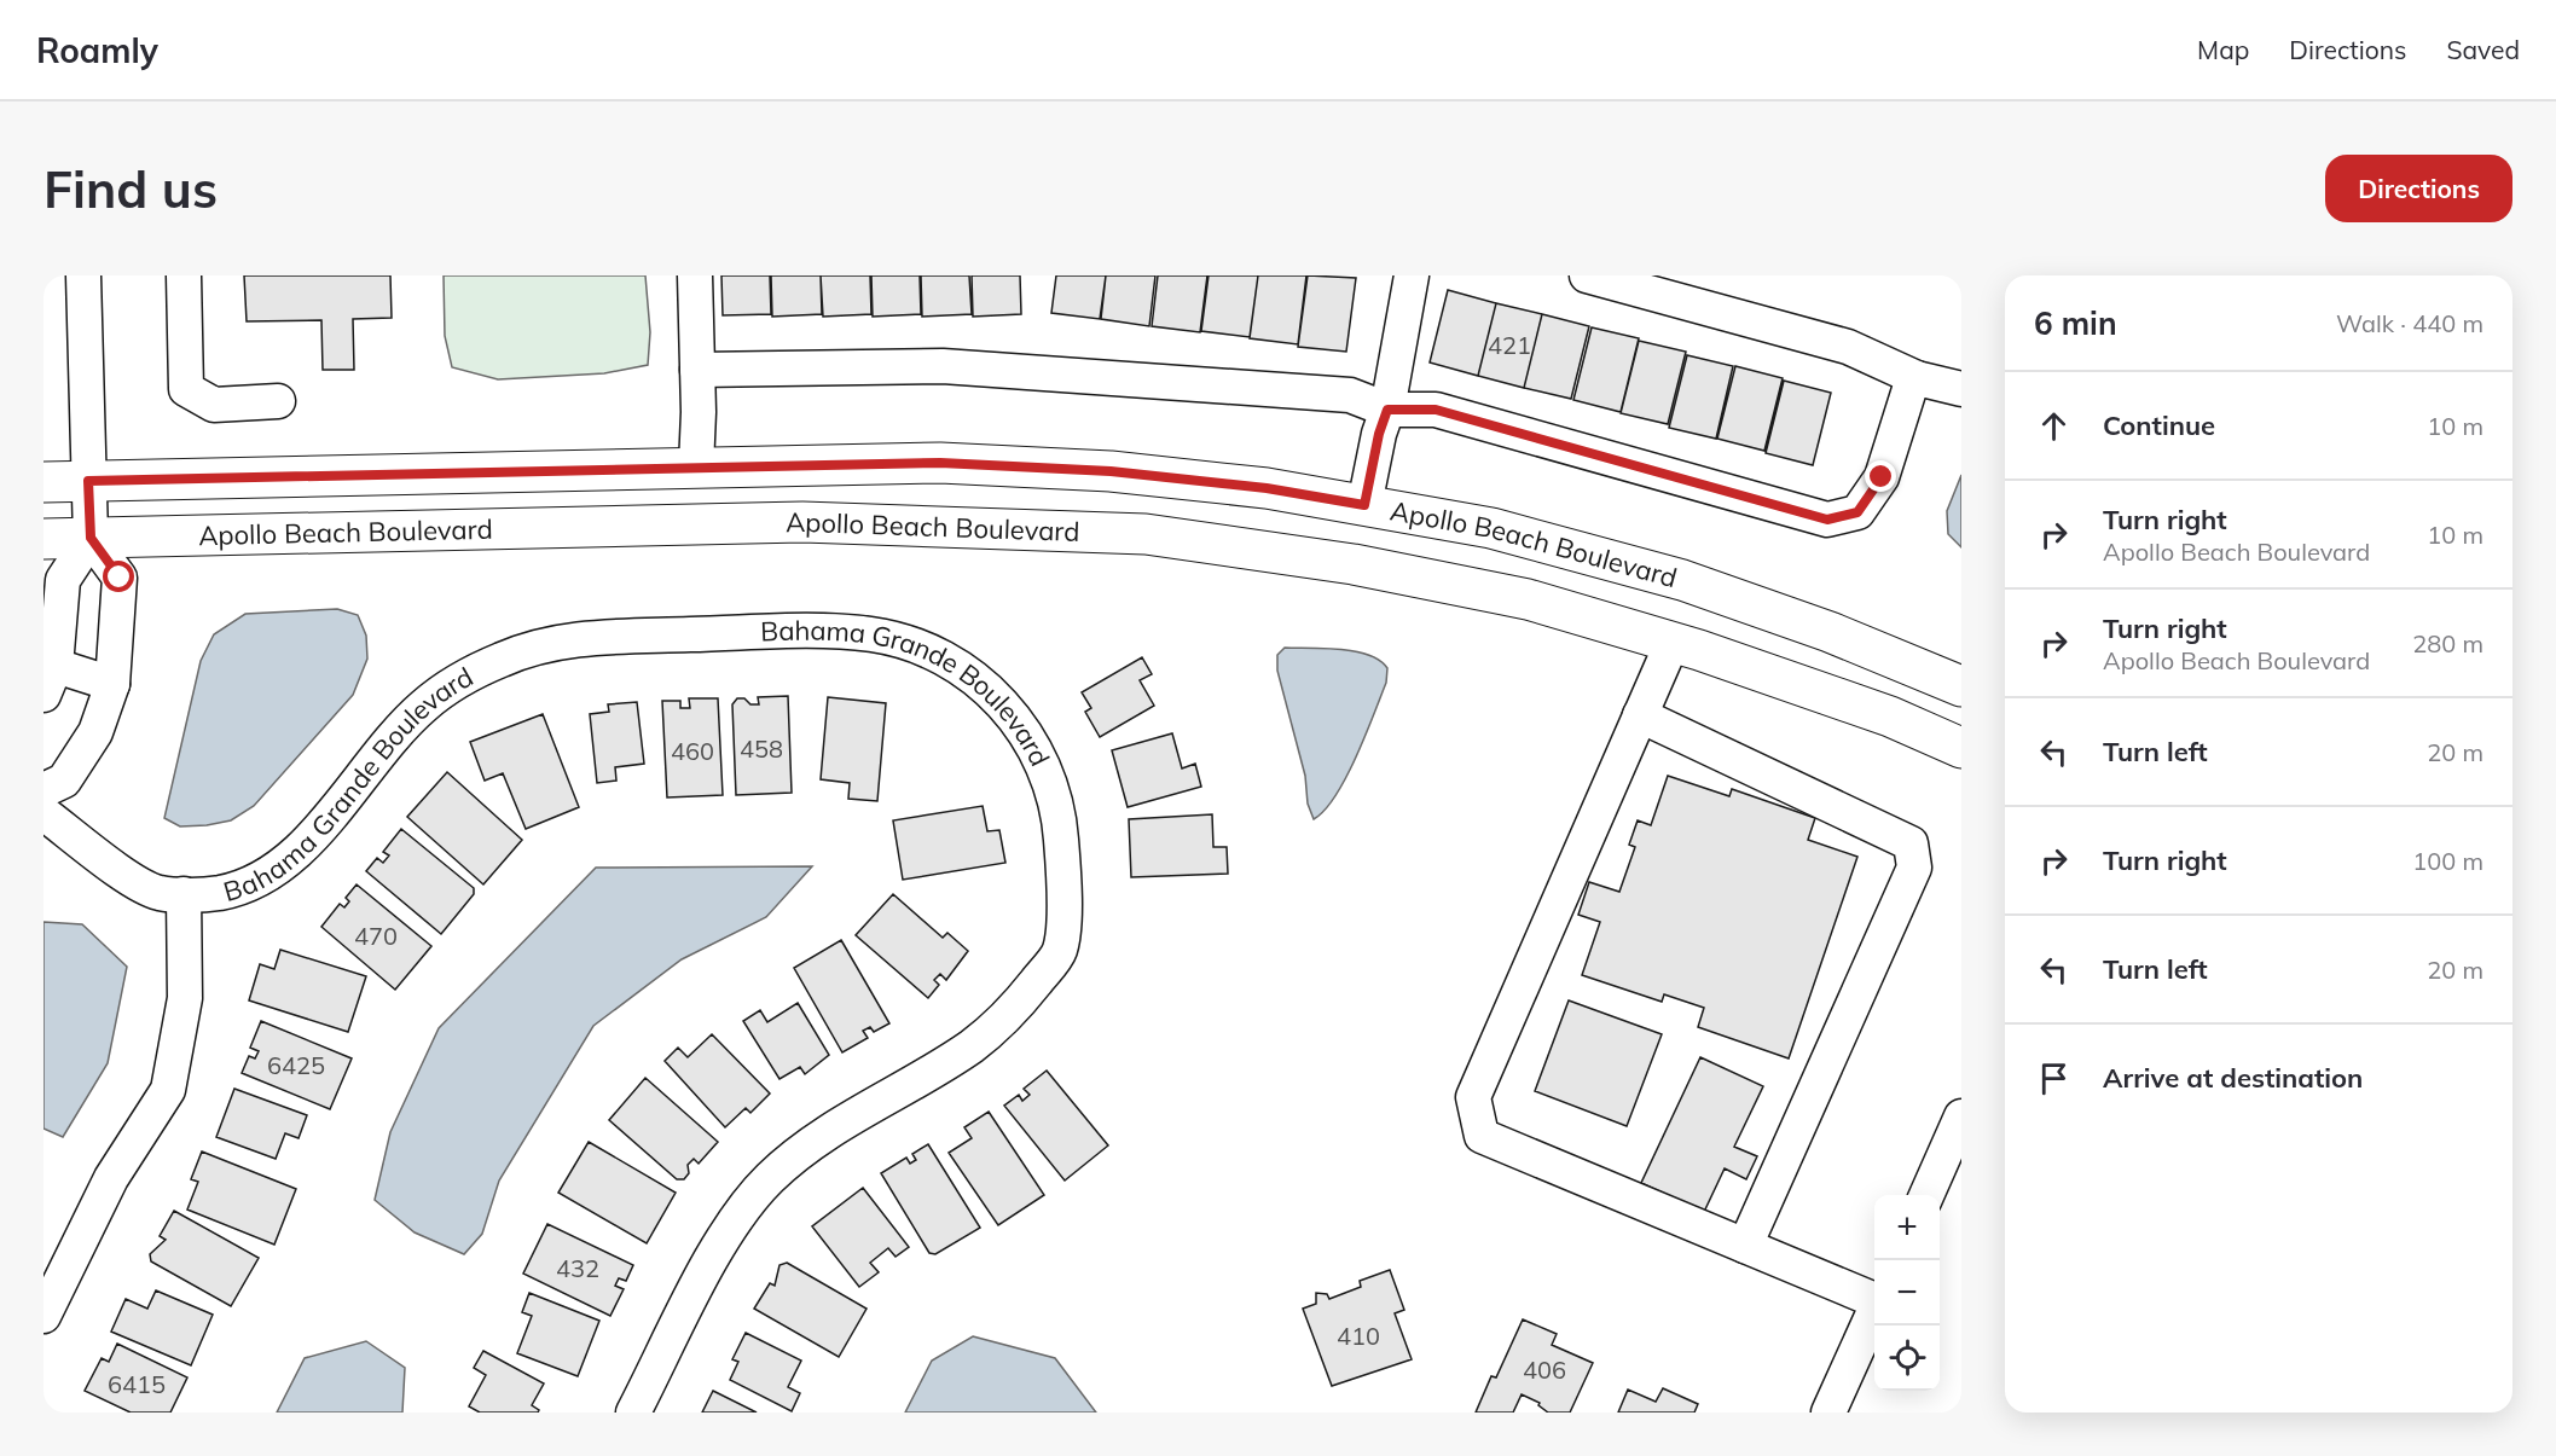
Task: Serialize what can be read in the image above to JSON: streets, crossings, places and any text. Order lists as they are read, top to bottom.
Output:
{
  "streets": {
    "main road": ["Apollo Beach Boulevard"],
    "street": ["Bahama Grande Boulevard"]
  },
  "house_numbers": [
    "421",
    "458",
    "460",
    "470",
    "6425",
    "432",
    "410",
    "406",
    "6415"
  ],
  "page": {
    "header": "Roamly",
    "nav": ["Map", "Directions", "Saved"],
    "buttons": "Directions",
    "title": "Find us",
    "heading": ["6 min", "Walk · 440 m"],
    "list": [
      ["Continue", "10 m"],
      ["Turn right", "Apollo Beach Boulevard", "10 m"],
      ["Turn right", "Apollo Beach Boulevard", "280 m"],
      ["Turn left", "20 m"],
      ["Turn right", "100 m"],
      ["Turn left", "20 m"],
      "Arrive at destination"
    ],
    "map_buttons": ["+", "−"]
  }
}
